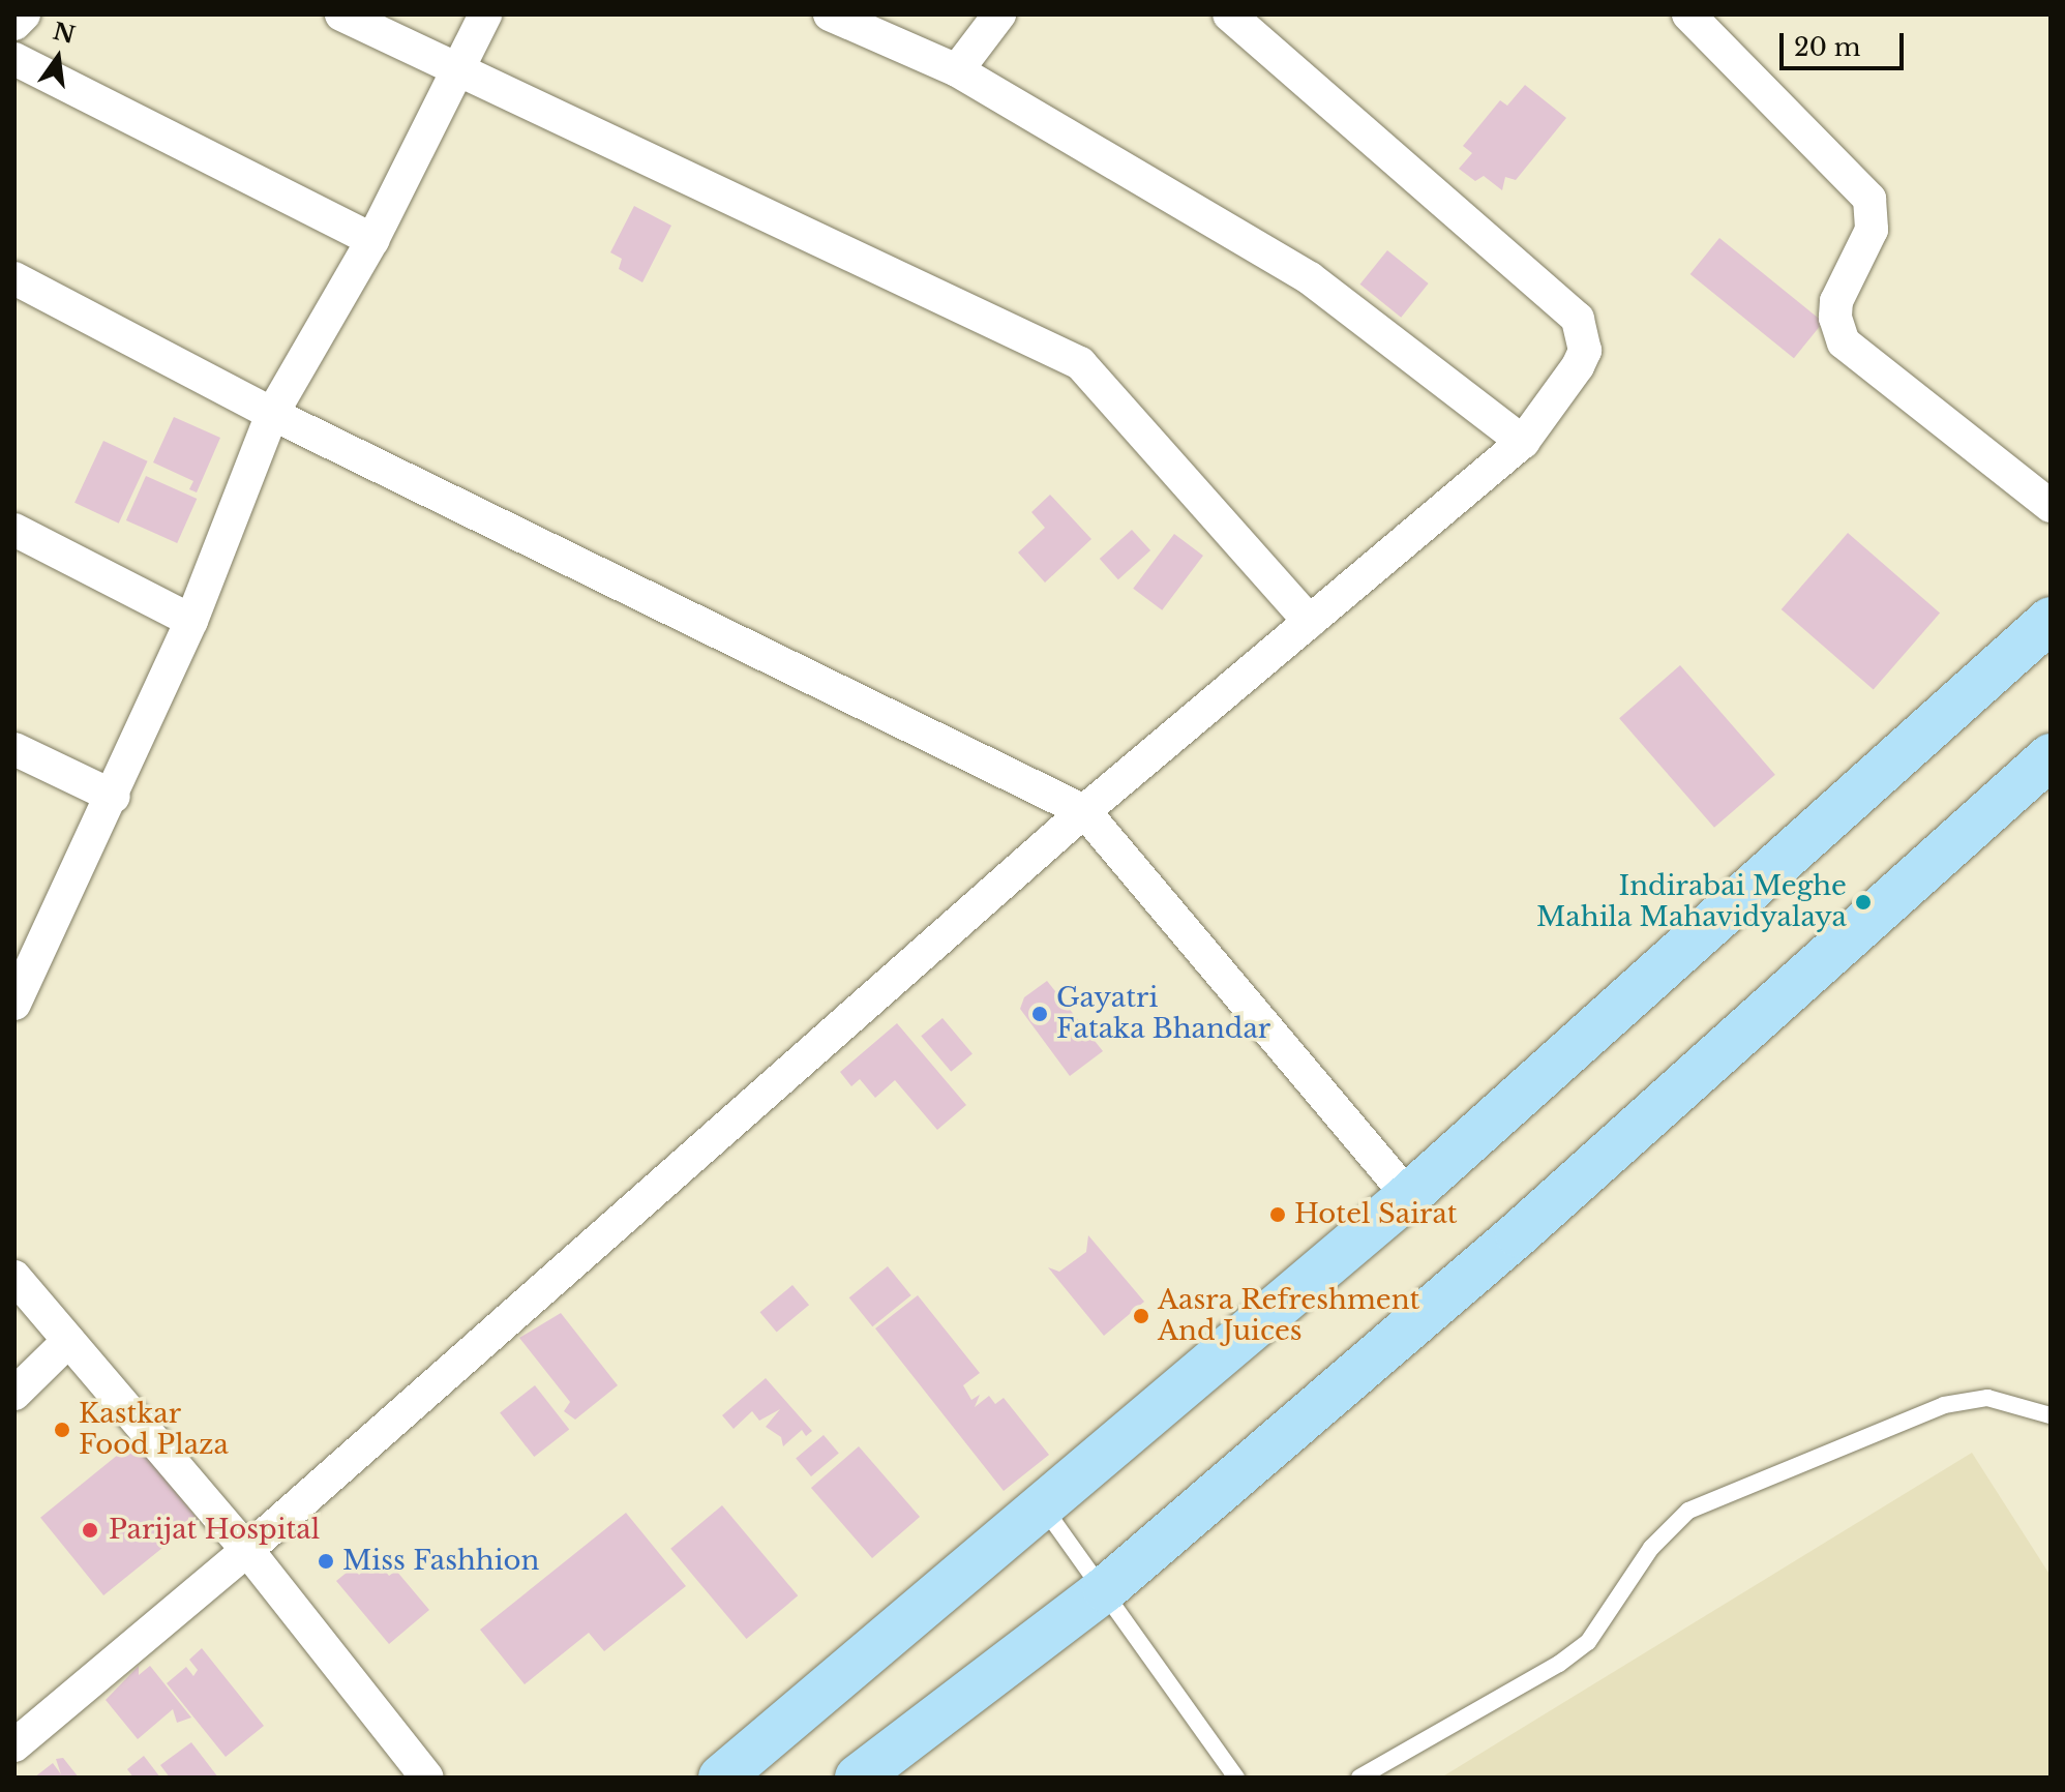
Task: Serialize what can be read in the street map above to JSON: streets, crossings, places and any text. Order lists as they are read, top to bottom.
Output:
{
  "places": [
    "Indirabai Meghe Mahila Mahavidyalaya",
    "Gayatri Fataka Bhandar",
    "Hotel Sairat",
    "Aasra Refreshment And Juices",
    "Kastkar Food Plaza",
    "Parijat Hospital",
    "Miss Fashhion"
  ],
  "scale_bar": "20 m",
  "north": "top"
}
